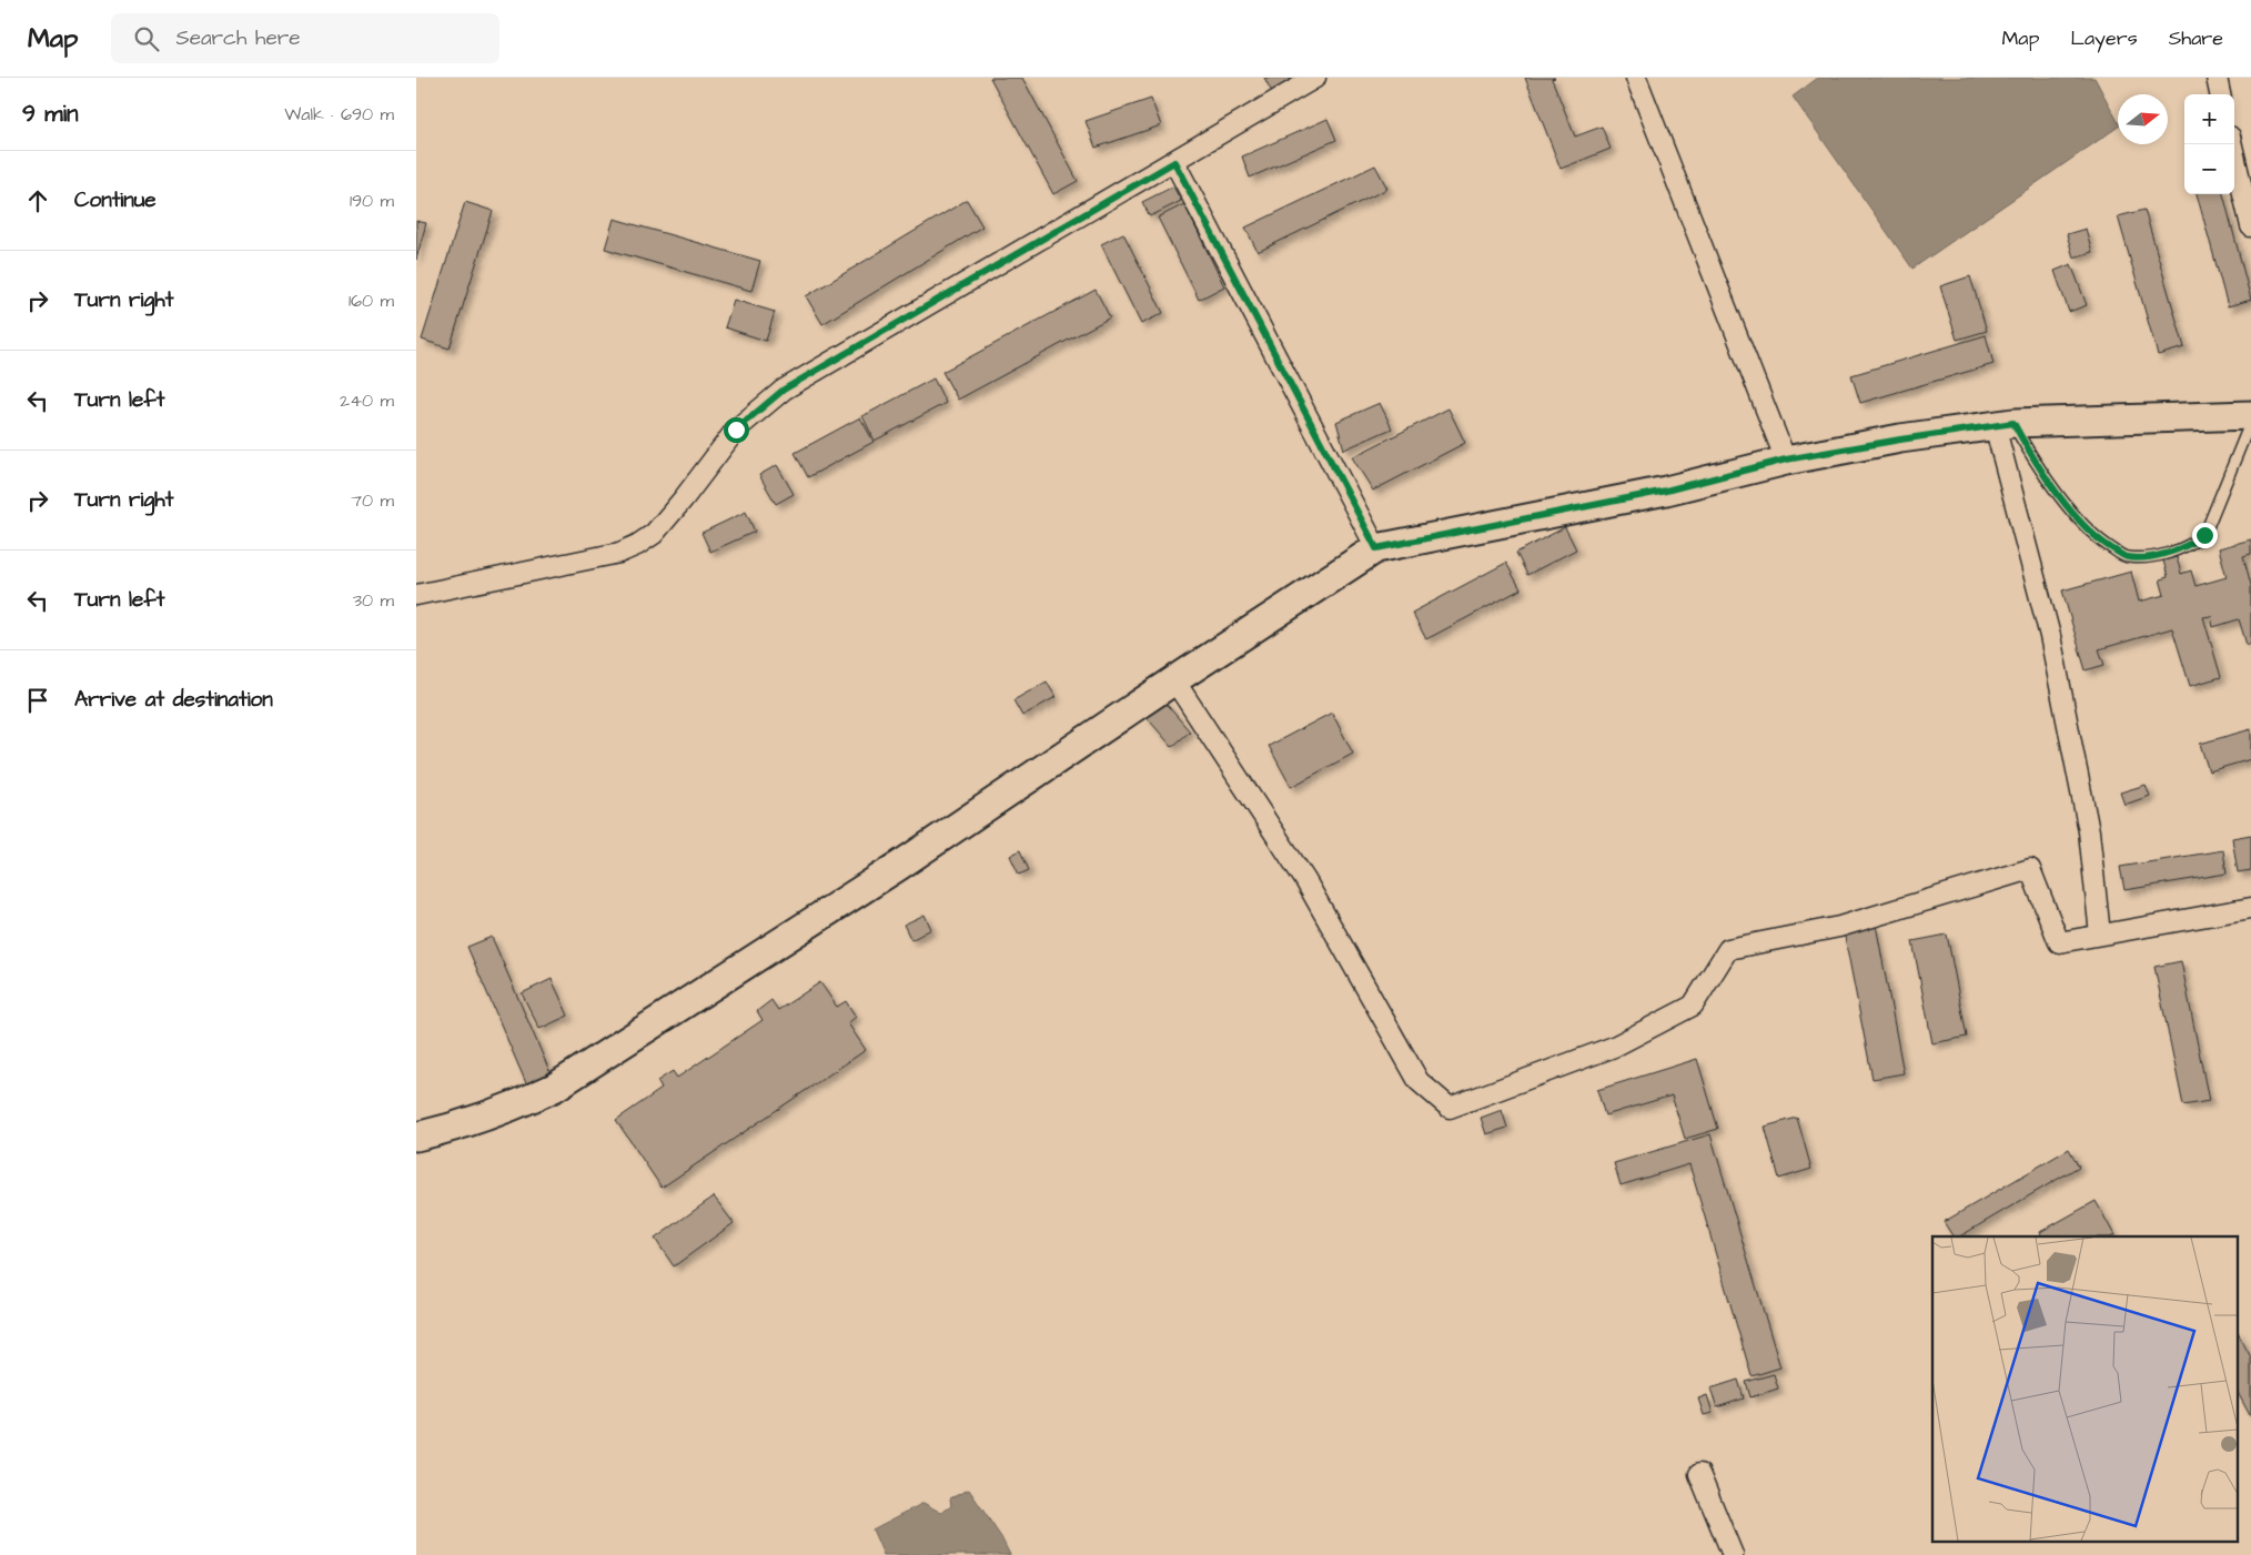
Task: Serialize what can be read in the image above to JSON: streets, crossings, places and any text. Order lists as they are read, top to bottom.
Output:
{
  "north": "right",
  "page": {
    "header": "Map",
    "search": "Search here",
    "nav": ["Map", "Layers", "Share"],
    "heading": ["9 min", "Walk · 690 m"],
    "map_buttons": ["+", "−"],
    "list": [
      ["Continue", "190 m"],
      ["Turn right", "160 m"],
      ["Turn left", "240 m"],
      ["Turn right", "70 m"],
      ["Turn left", "30 m"],
      "Arrive at destination"
    ]
  }
}
